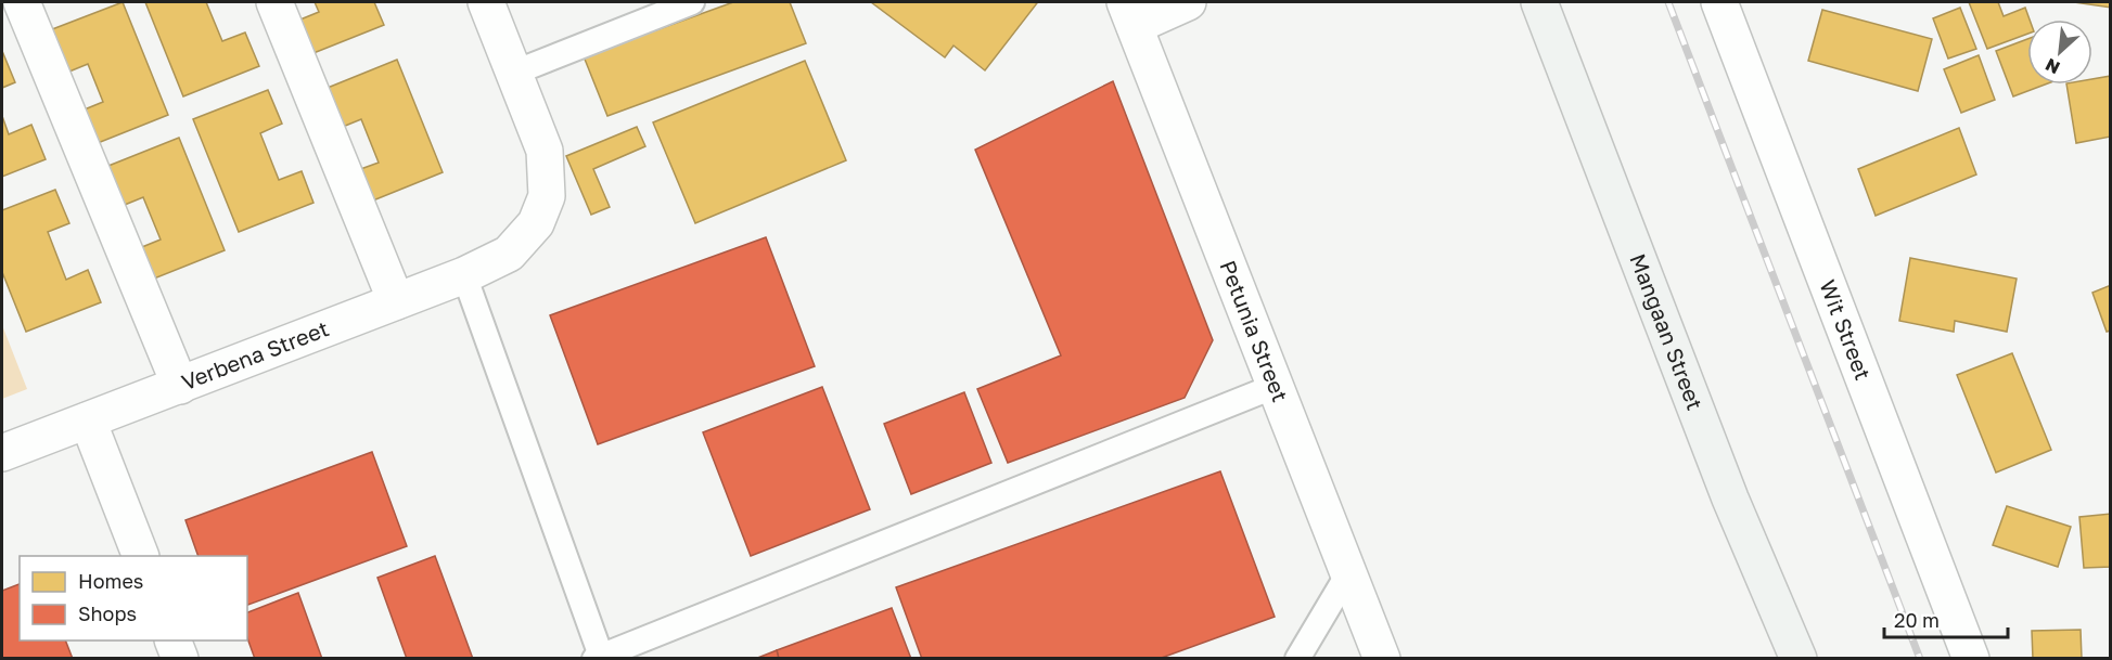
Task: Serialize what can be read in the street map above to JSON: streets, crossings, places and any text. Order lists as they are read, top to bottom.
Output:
{
  "streets": {
    "street": [
      "Petunia Street",
      "Wit Street",
      "Mangaan Street",
      "Verbena Street"
    ]
  },
  "legend": ["Homes", "Shops"],
  "scale_bar": "20 m",
  "north": "bottom left"
}
